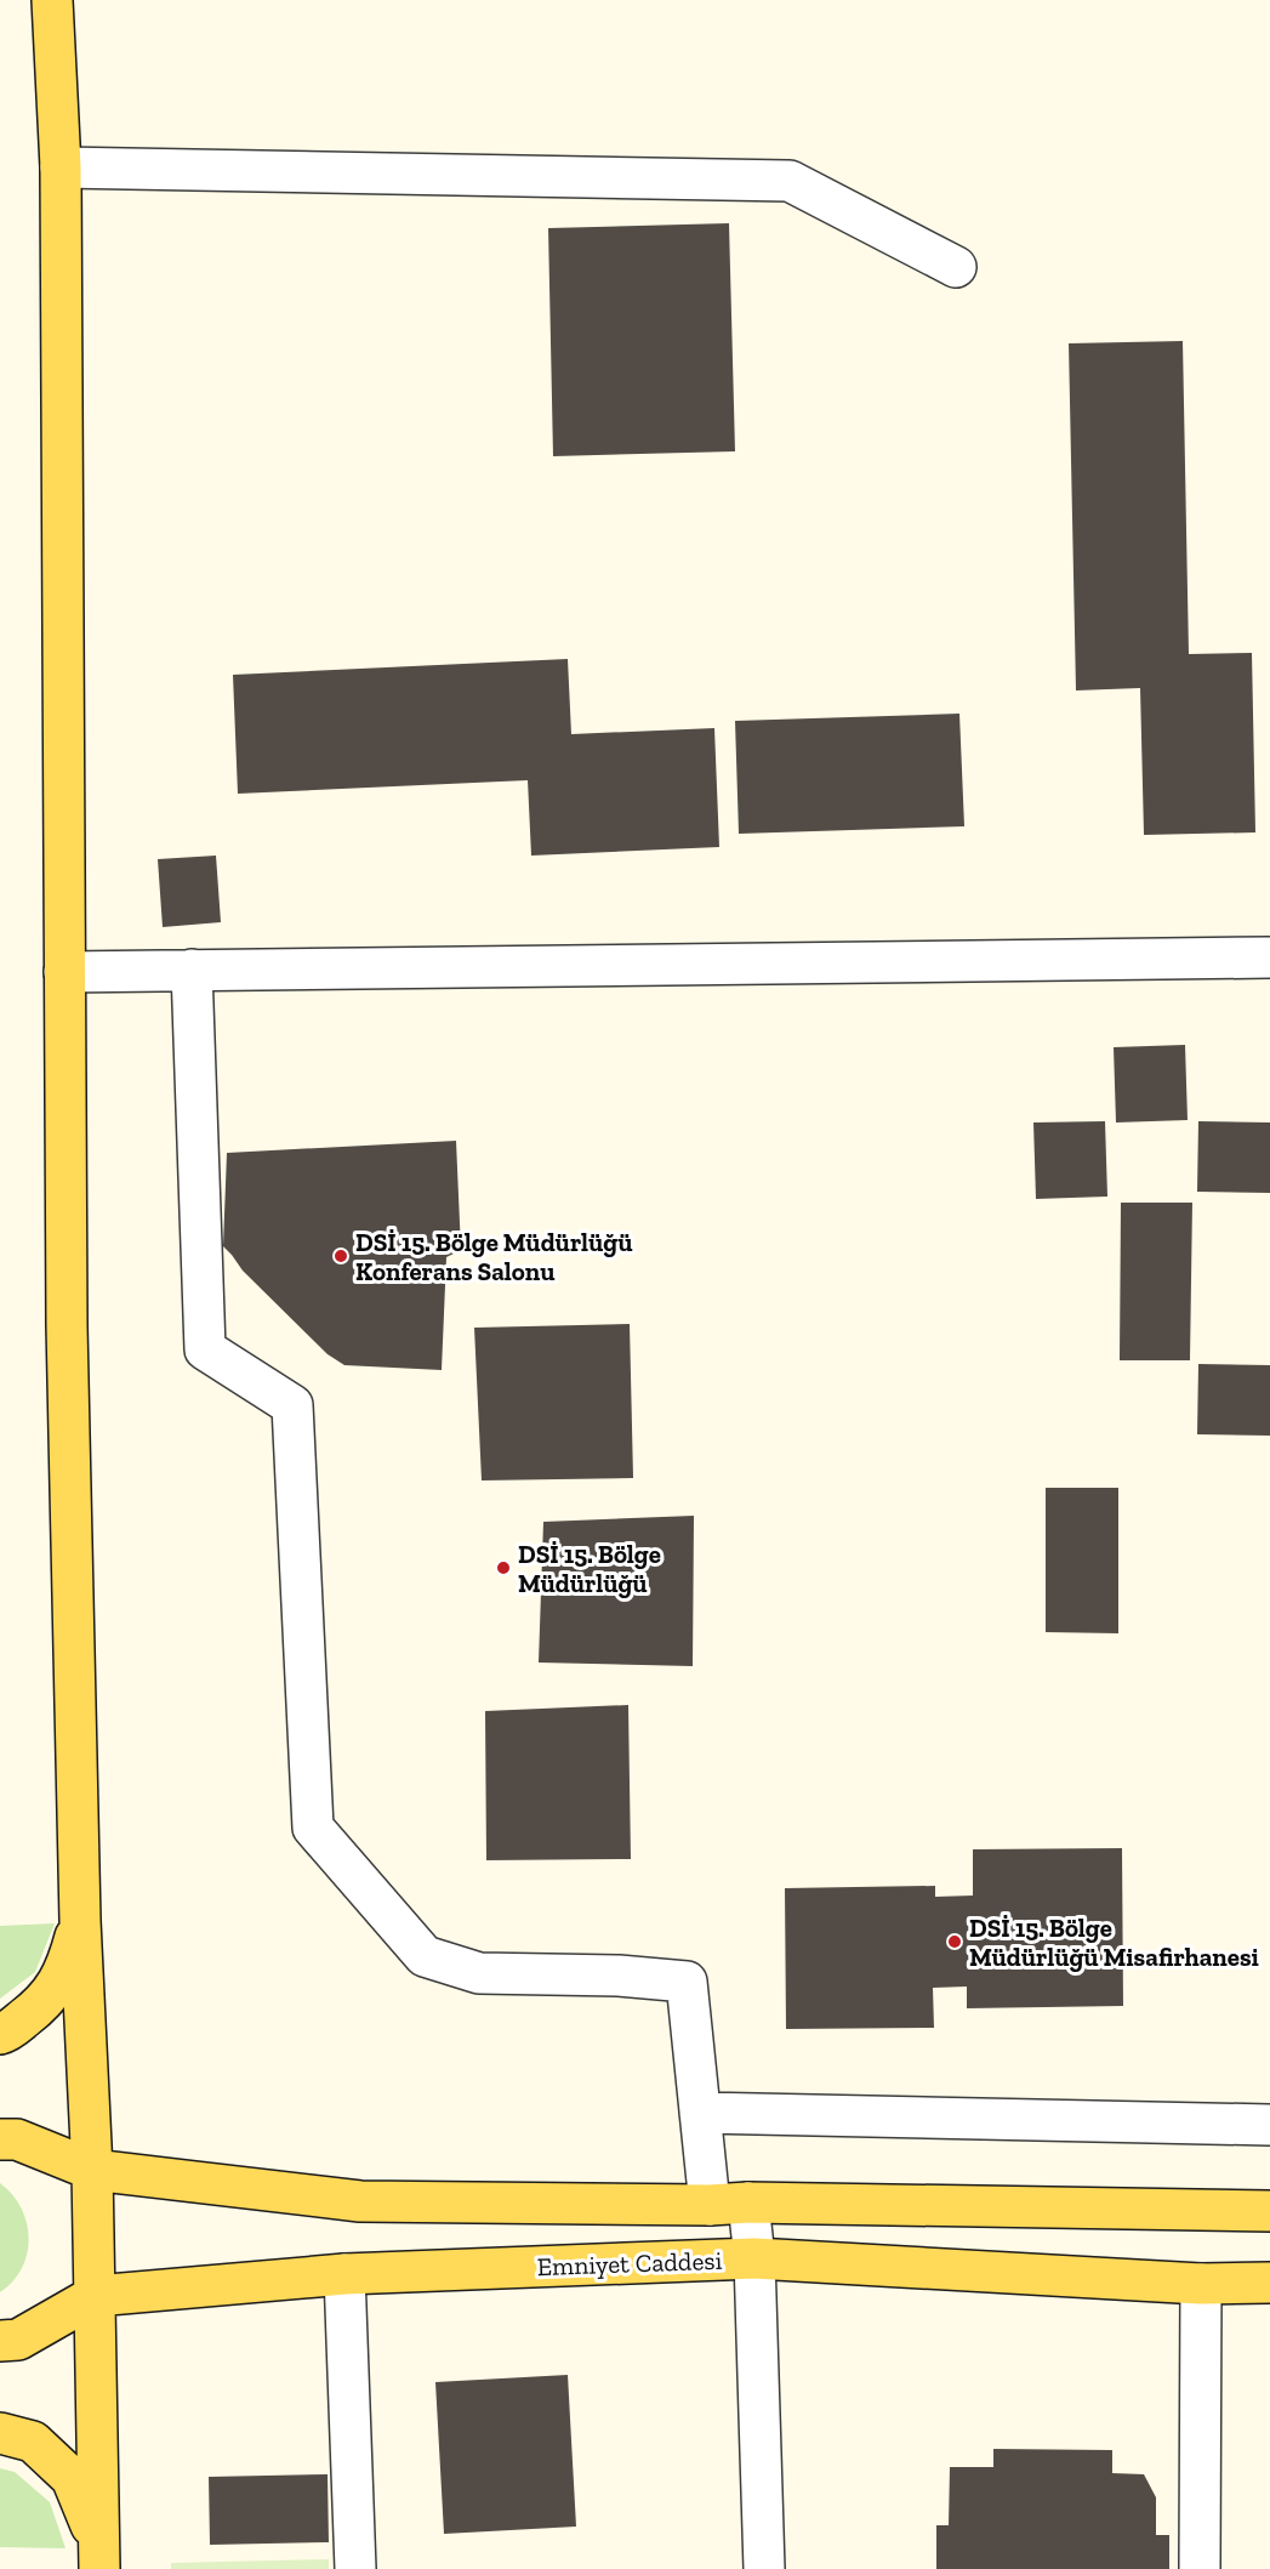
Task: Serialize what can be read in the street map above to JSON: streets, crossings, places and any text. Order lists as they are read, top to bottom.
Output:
{
  "streets": {
    "main road": ["Emniyet Caddesi"]
  },
  "places": ["DSİ 15. Bölge Müdürlüğü Konferans Salonu", "DSİ 15. Bölge Müdürlüğü", "DSİ 15. Bölge Müdürlüğü Misafirhanesi"]
}
